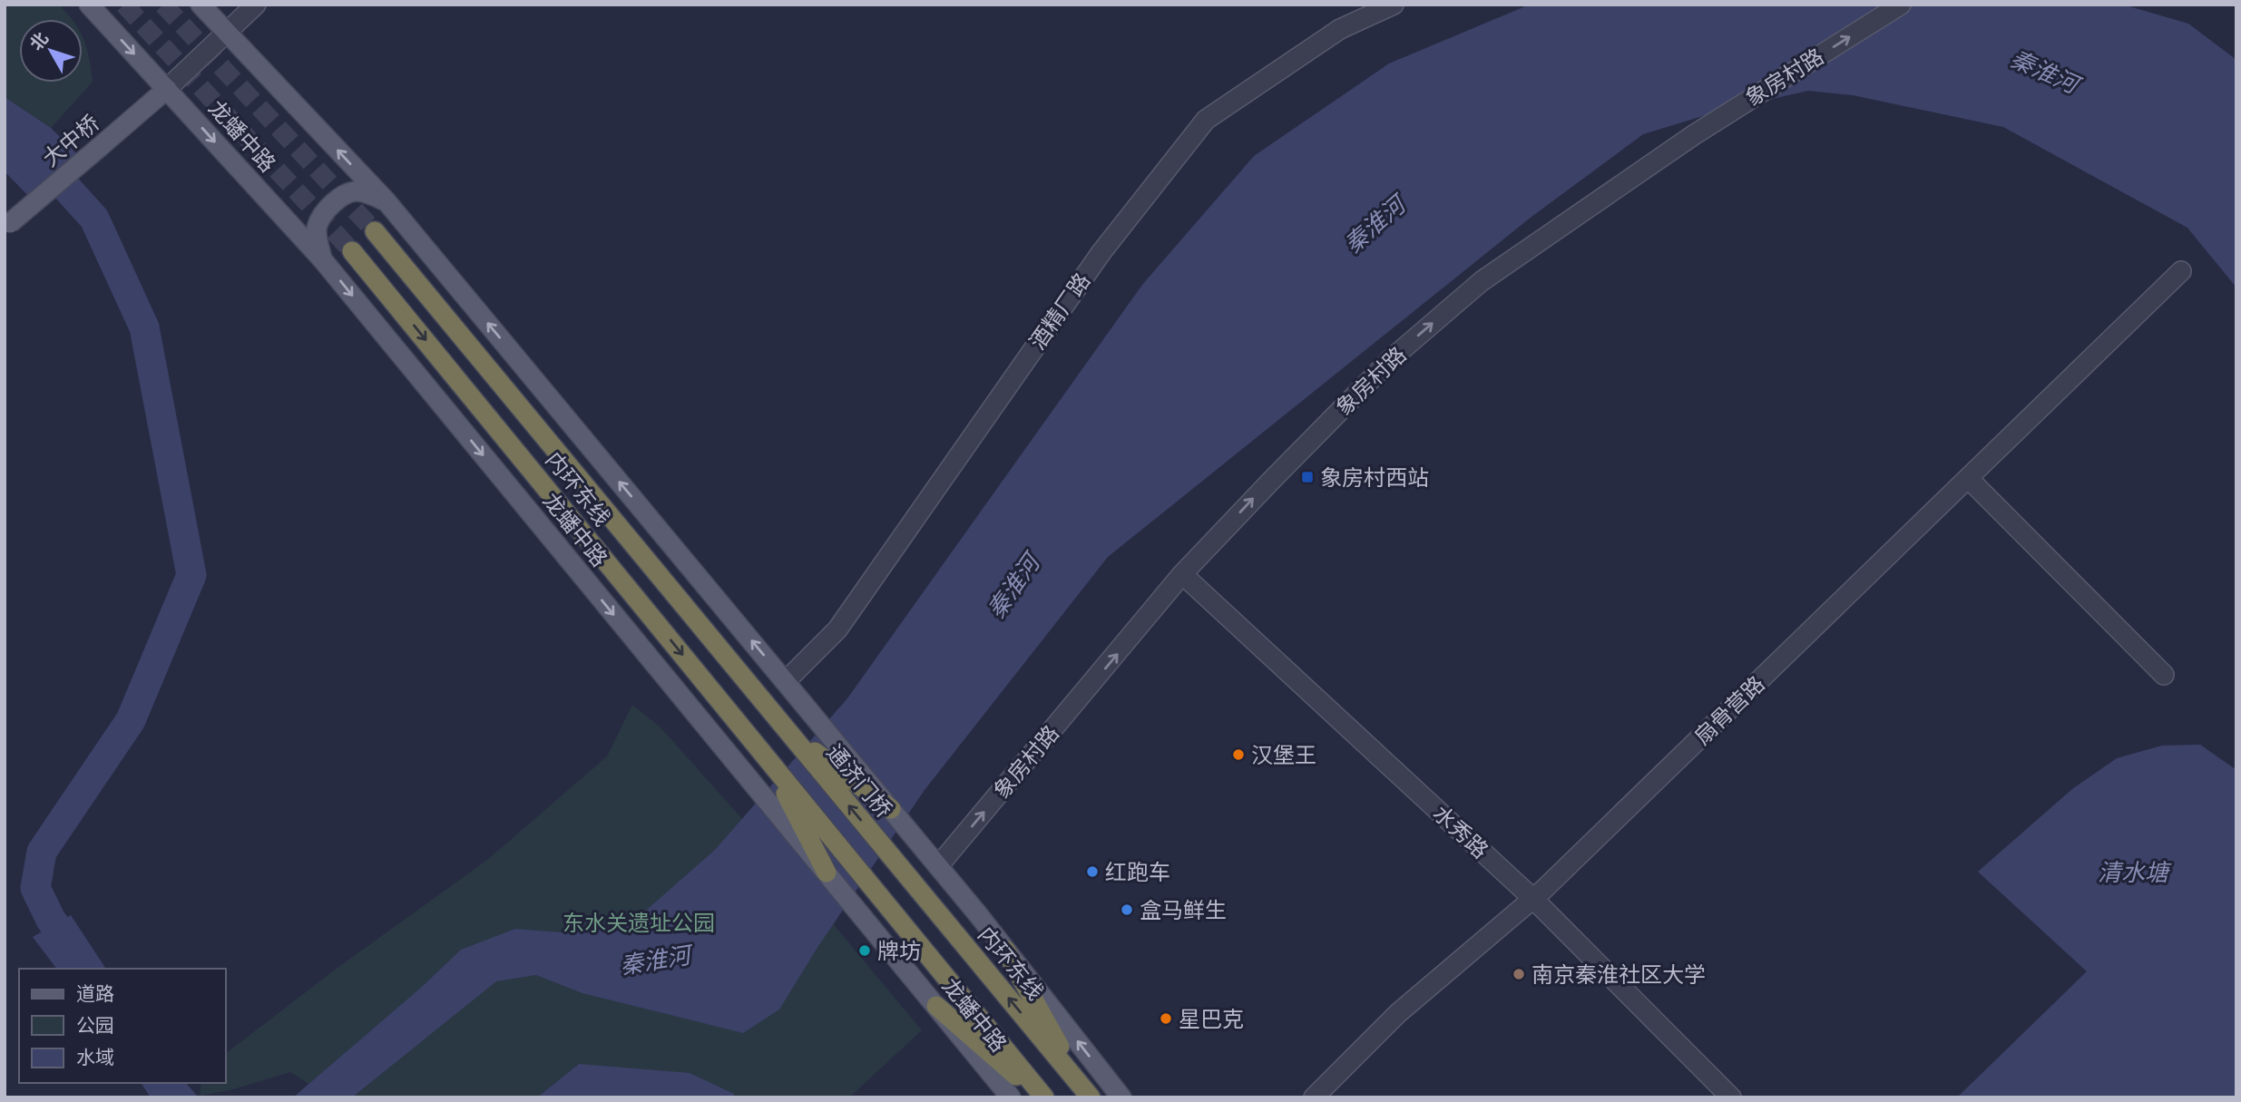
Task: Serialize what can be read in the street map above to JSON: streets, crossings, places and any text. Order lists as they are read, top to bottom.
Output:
{
  "streets": {
    "highway": ["内环东线", "通济门桥"],
    "main road": ["龙蟠中路", "大中桥"],
    "street": [
      "象房村路",
      "酒精厂路",
      "扇骨营路",
      "水秀路"
    ]
  },
  "crossings": [
    ["象房村路", "水秀路"],
    ["龙蟠中路", "大中桥"],
    ["内环东线", "通济门桥"],
    ["扇骨营路", "水秀路"]
  ],
  "one_way": ["象房村路"],
  "water": ["秦淮河", "清水塘"],
  "parks": ["东水关遗址公园"],
  "places": {
    "transit": ["象房村西站"],
    "other": [
      "汉堡王",
      "红跑车",
      "盒马鲜生",
      "牌坊",
      "南京秦淮社区大学",
      "星巴克"
    ]
  },
  "legend": ["道路", "公园", "水域"],
  "north": "top left"
}
